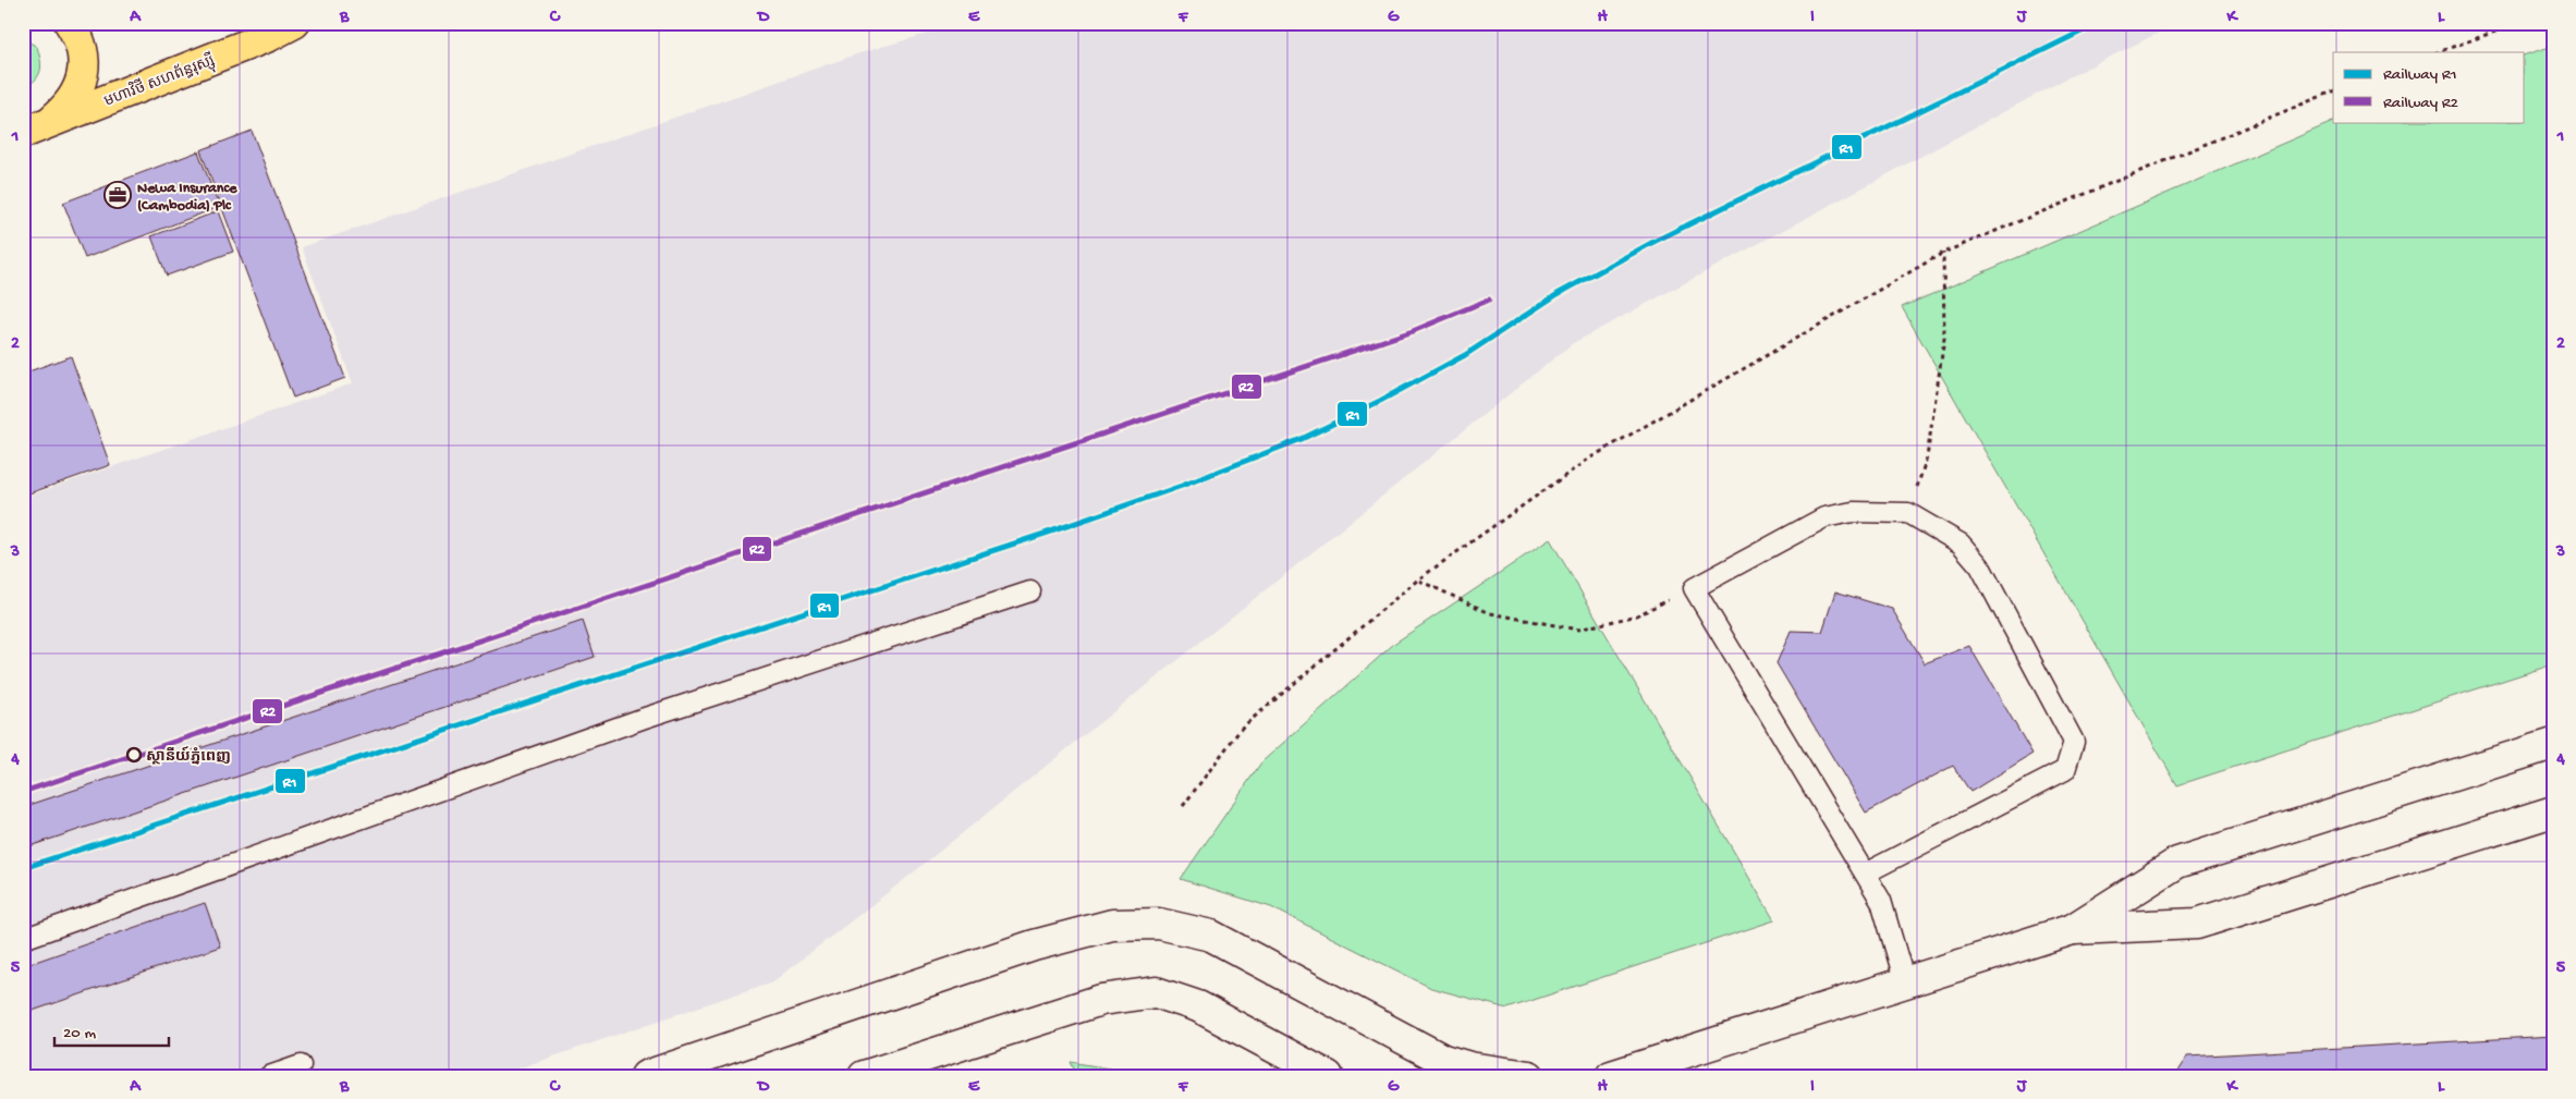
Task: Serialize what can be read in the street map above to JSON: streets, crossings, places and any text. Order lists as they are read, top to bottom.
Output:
{
  "streets": {
    "highway": ["មហាវិថី សហព័ន្ធរុស្ស៊ី"]
  },
  "places": {
    "office": ["Newa Insurance (Cambodia) Plc"],
    "other": ["ស្ថានីយ៍ភ្នំពេញ"]
  },
  "lines": ["rail line R1", "rail line R2"],
  "legend": ["Railway R1", "Railway R2"],
  "scale_bar": "20 m",
  "grid": {
    "columns": [
      "A",
      "B",
      "C",
      "D",
      "E",
      "F",
      "G",
      "H",
      "I",
      "J",
      "K",
      "L"
    ],
    "rows": [
      "1",
      "2",
      "3",
      "4",
      "5"
    ]
  }
}
